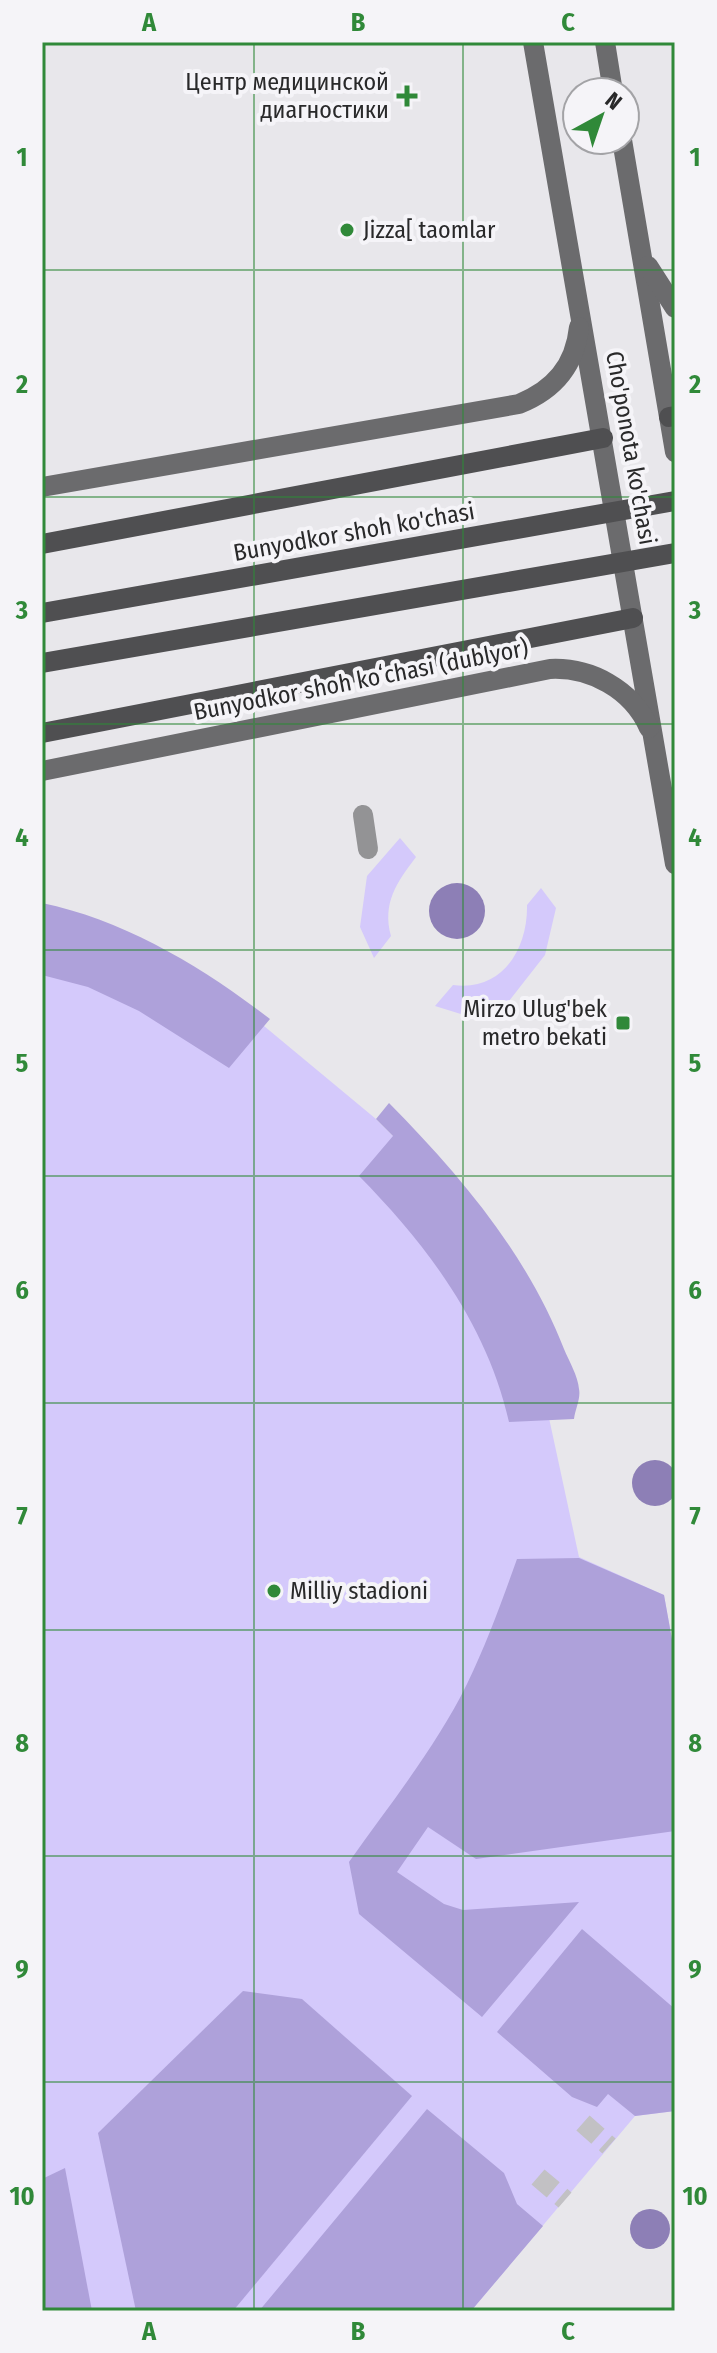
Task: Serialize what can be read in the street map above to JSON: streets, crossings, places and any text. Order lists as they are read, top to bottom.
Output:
{
  "streets": {
    "main road": ["Bunyodkor shoh ko'chasi"],
    "street": ["Cho'ponota ko'chasi", "Bunyodkor shoh koʻchasi (dublyor)"]
  },
  "crossings": [
    ["Cho'ponota ko'chasi", "Bunyodkor shoh koʻchasi (dublyor)"]
  ],
  "places": {
    "health": ["Центр медицинской диагностики"],
    "other": ["Jizza[ taomlar", "Milliy stadioni"],
    "transit": ["Mirzo Ulug'bek metro bekati"]
  },
  "north": "top right",
  "grid": {
    "columns": ["A", "B", "C"],
    "rows": [
      "1",
      "2",
      "3",
      "4",
      "5",
      "6",
      "7",
      "8",
      "9",
      "10"
    ]
  }
}
